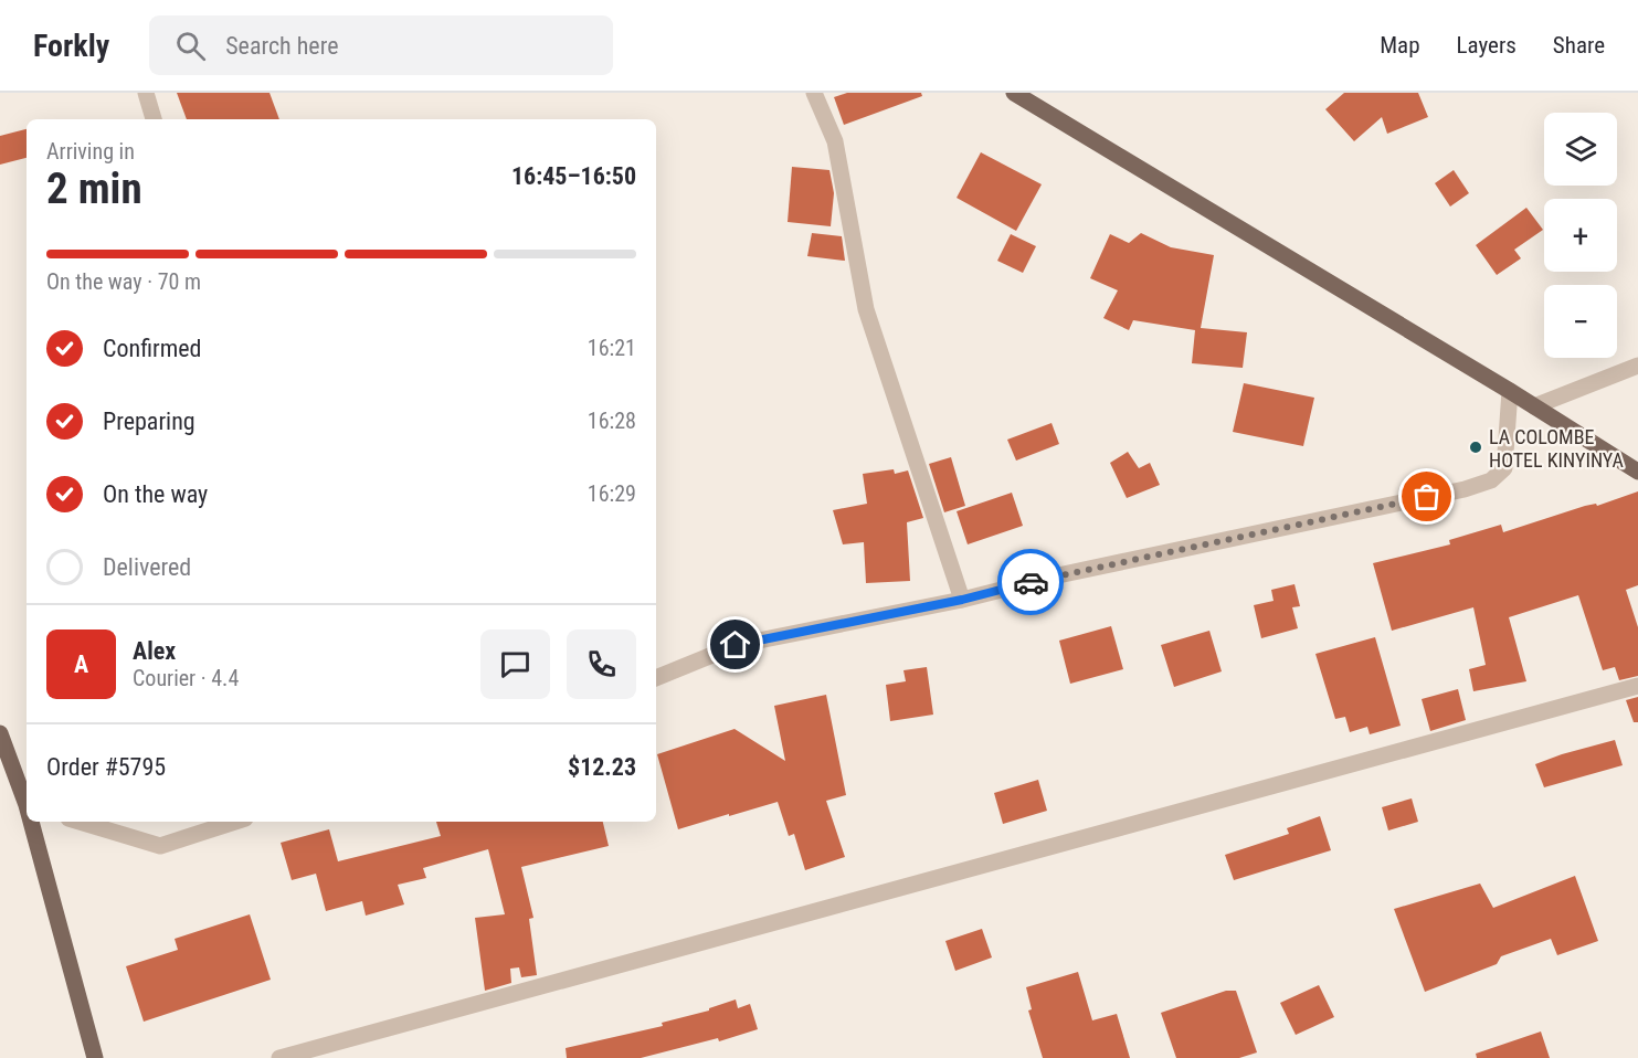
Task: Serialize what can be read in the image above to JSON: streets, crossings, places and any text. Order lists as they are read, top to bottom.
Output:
{
  "places": ["LA COLOMBE HOTEL KINYINYA"],
  "page": {
    "header": "Forkly",
    "search": "Search here",
    "nav": ["Map", "Layers", "Share"],
    "map_buttons": ["+", "−"],
    "heading": ["2 min", "Arriving in", "16:45–16:50"],
    "panel": [
      "Alex",
      "Courier · 4.4",
      "Order #5795",
      "$12.23"
    ],
    "bar": "On the way · 70 m",
    "list": [
      ["Confirmed", "16:21"],
      ["Preparing", "16:28"],
      ["On the way", "16:29"],
      "Delivered"
    ],
    "round": "A"
  }
}
